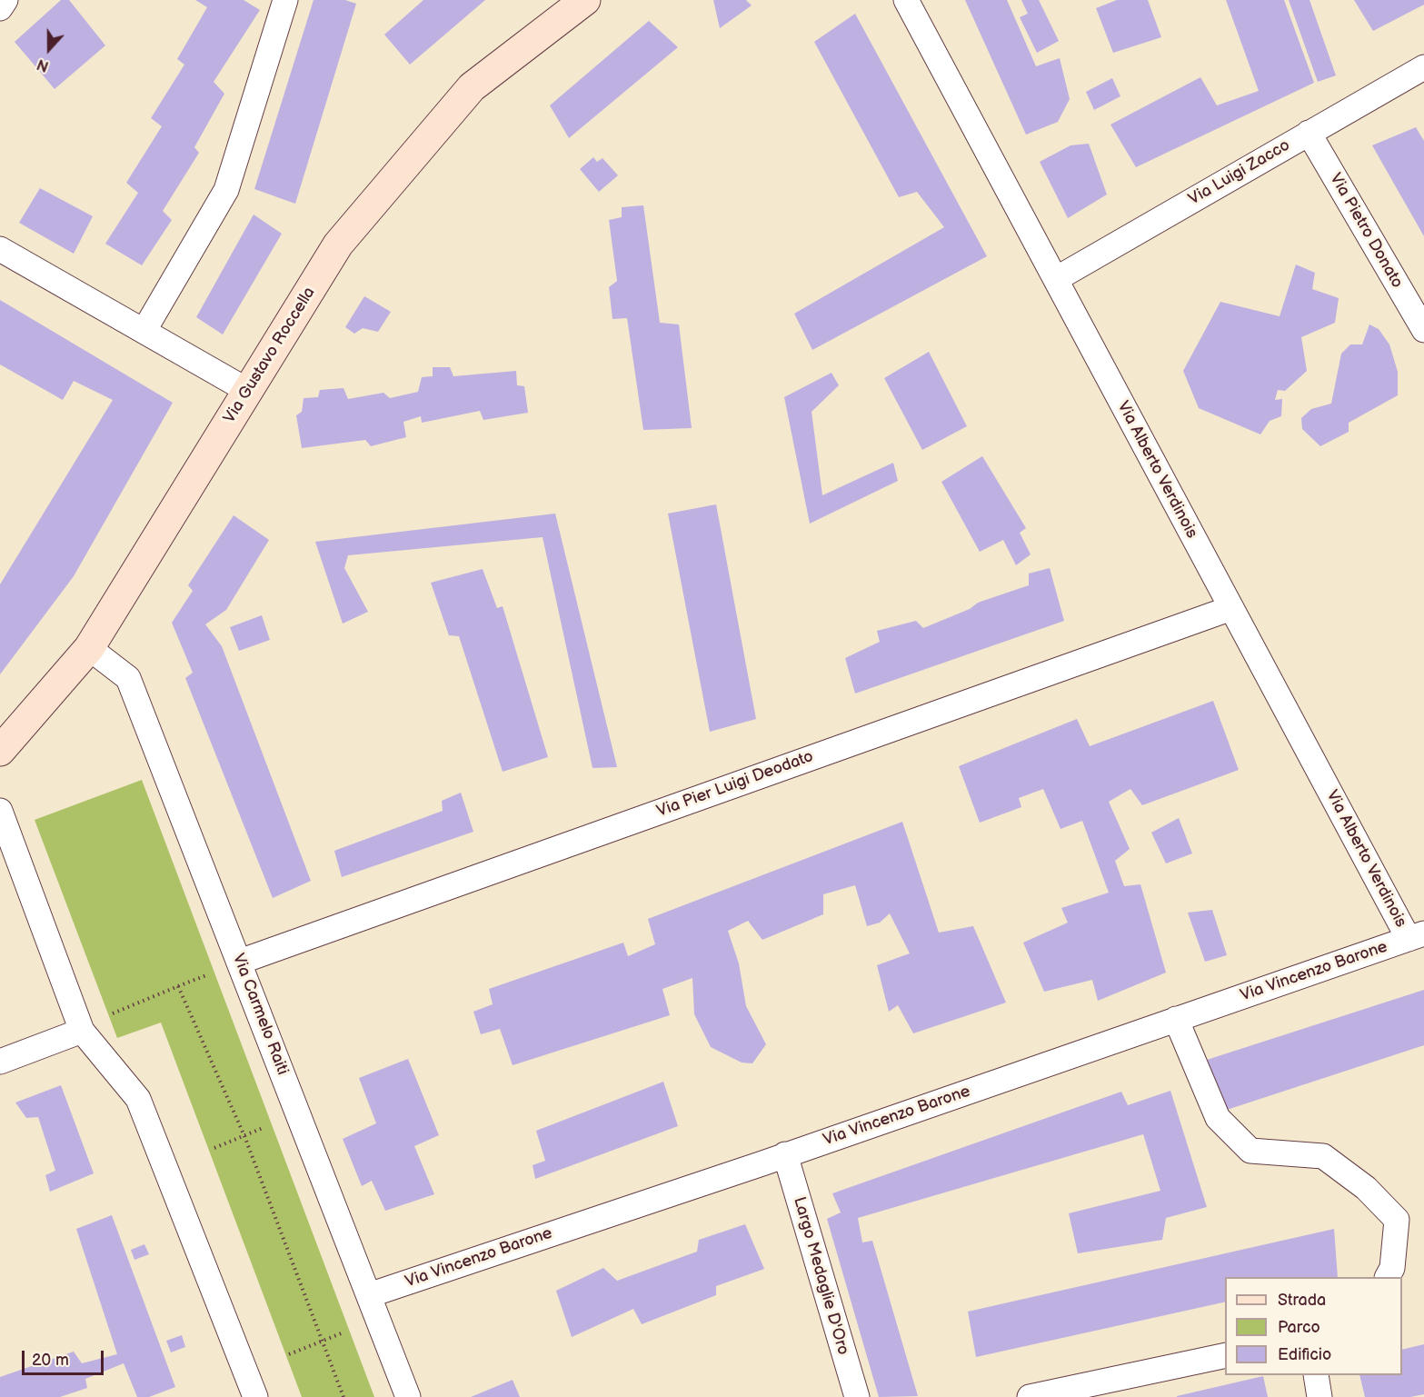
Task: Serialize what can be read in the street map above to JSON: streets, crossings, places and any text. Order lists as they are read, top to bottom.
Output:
{
  "streets": {
    "street": [
      "Via Luigi Zacco",
      "Via Pietro Donato",
      "Via Gustavo Roccella",
      "Via Alberto Verdinois",
      "Via Pier Luigi Deodato",
      "Via Vincenzo Barone",
      "Via Carmelo Raiti",
      "Largo Medaglie D'Oro"
    ]
  },
  "crossings": [
    ["Via Luigi Zacco", "Via Pietro Donato"],
    ["Via Luigi Zacco", "Via Alberto Verdinois"],
    ["Via Gustavo Roccella", "Via Carmelo Raiti"],
    ["Via Alberto Verdinois", "Via Pier Luigi Deodato"],
    ["Via Alberto Verdinois", "Via Vincenzo Barone"],
    ["Via Pier Luigi Deodato", "Via Carmelo Raiti"],
    ["Via Vincenzo Barone", "Via Carmelo Raiti"],
    ["Via Vincenzo Barone", "Largo Medaglie D'Oro"]
  ],
  "legend": ["Strada", "Parco", "Edificio"],
  "scale_bar": "20 m",
  "north": "bottom"
}
